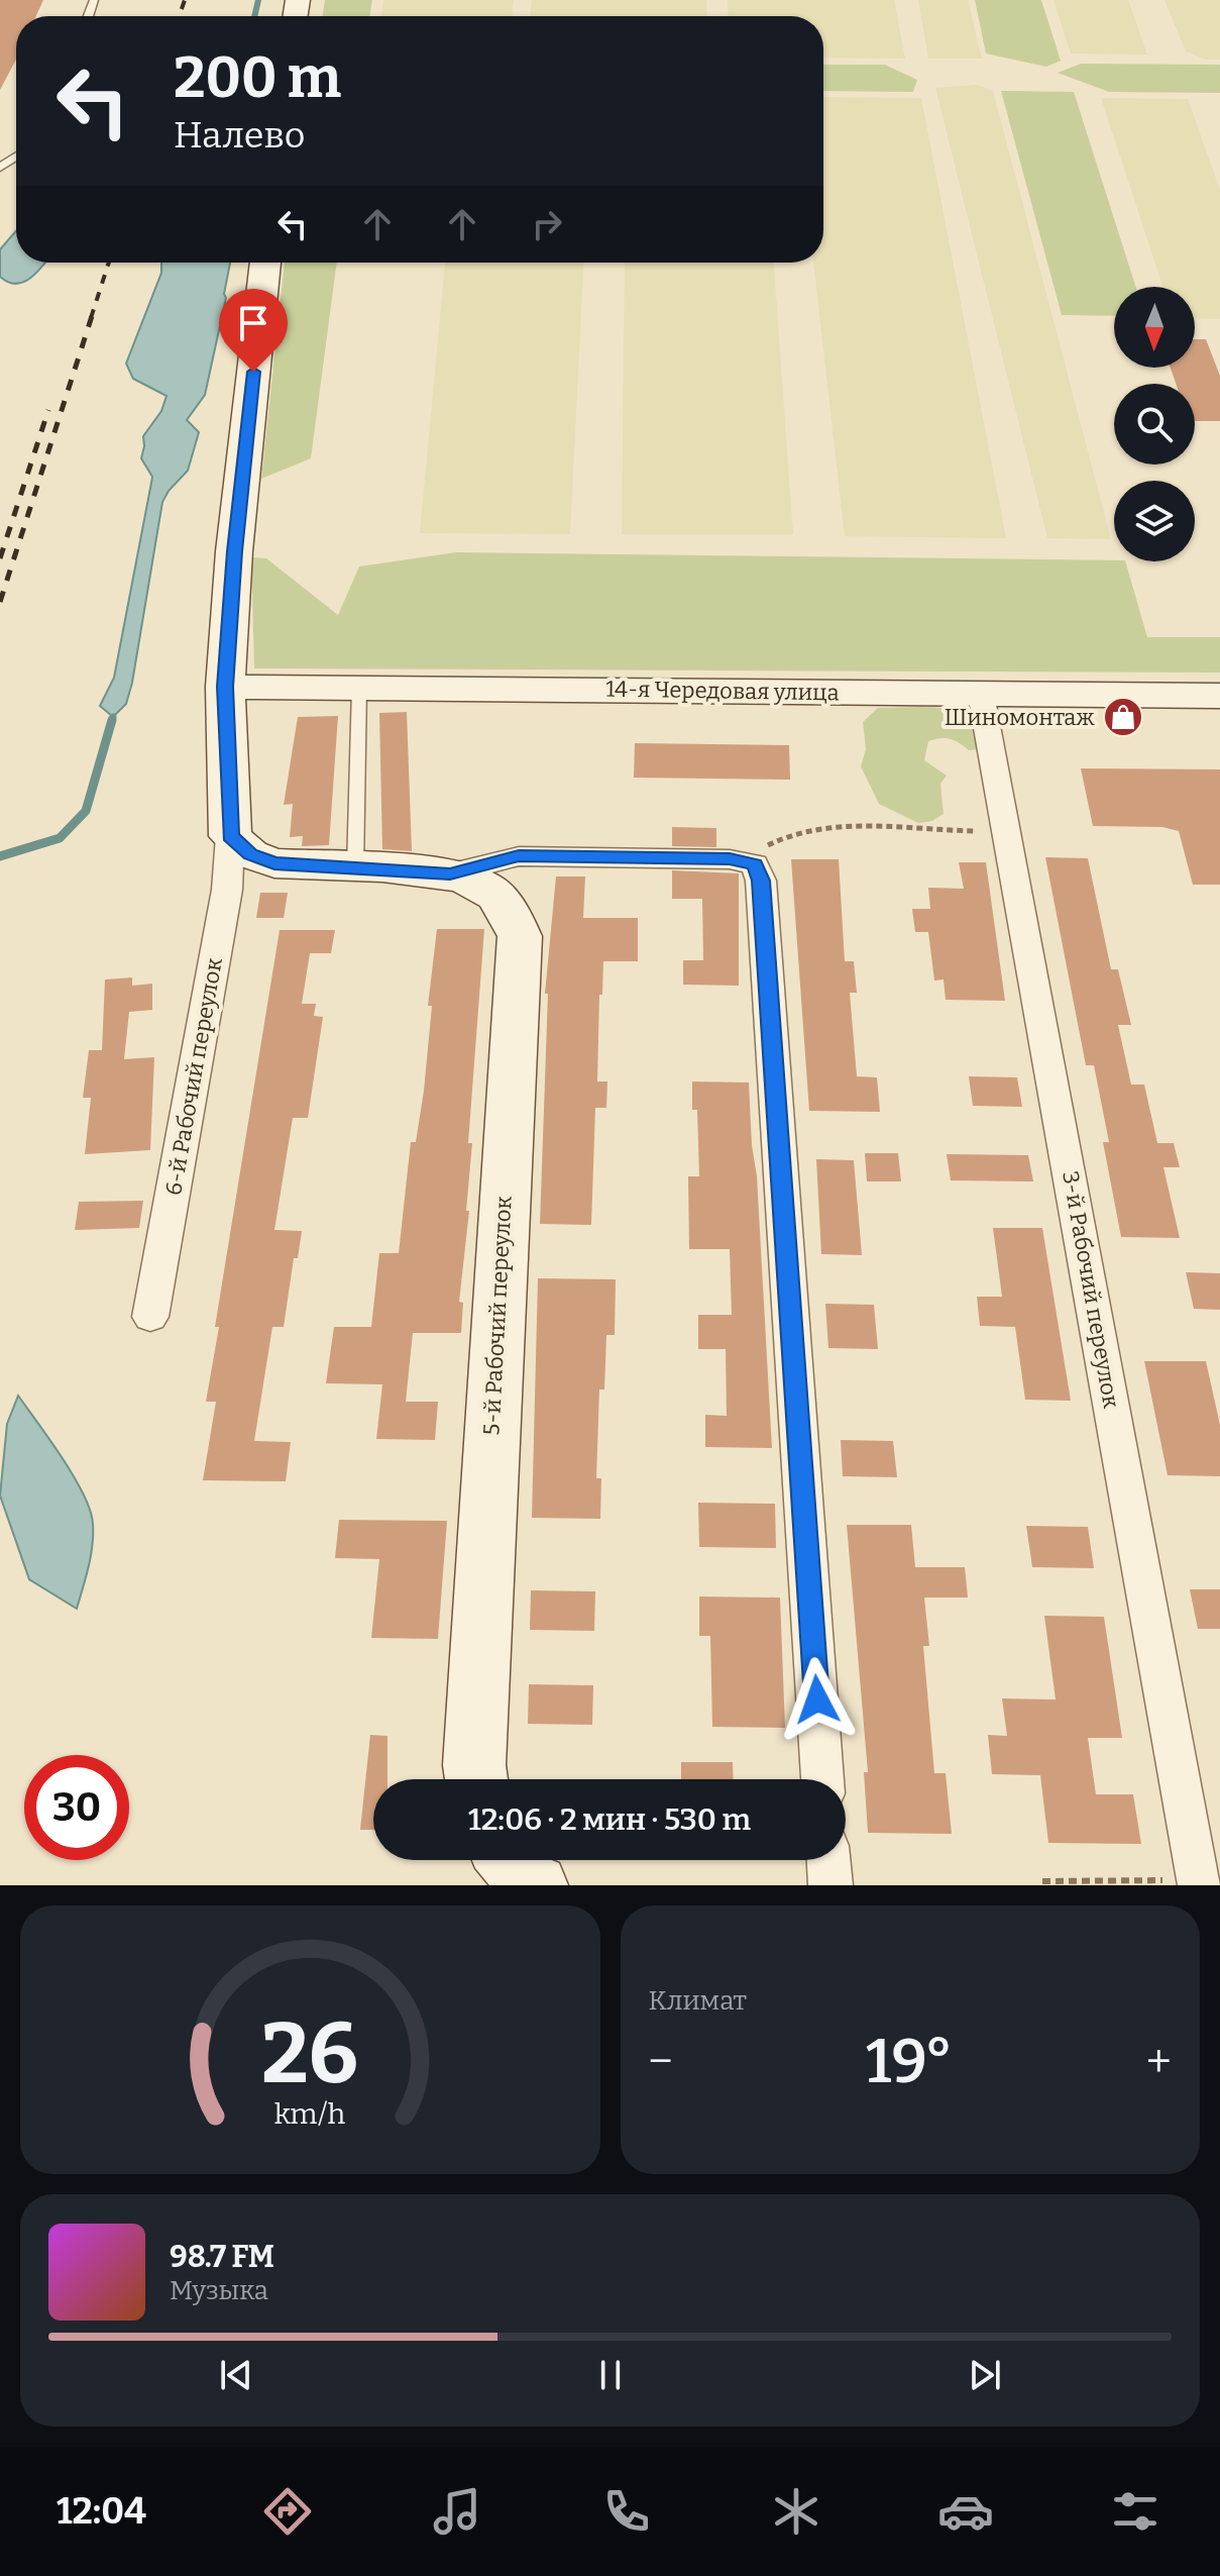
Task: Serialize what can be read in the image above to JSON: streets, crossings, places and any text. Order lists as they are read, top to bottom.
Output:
{
  "streets": {
    "main road": ["14-я Чередовая улица", "5-й Рабочий переулок"],
    "street": ["6-й Рабочий переулок", "3-й Рабочий переулок"]
  },
  "crossings": [
    ["14-я Чередовая улица", "3-й Рабочий переулок"],
    ["6-й Рабочий переулок", "5-й Рабочий переулок"]
  ],
  "places": {
    "shop": ["Шиномонтаж"]
  },
  "north": "bottom",
  "page": {
    "turn": ["200 m", "Налево"],
    "limit": "30",
    "trip": "12:06 · 2 мин · 530 m",
    "tile": "Климат",
    "heat": ["−", "19°", "+"],
    "song": ["98.7 FM", "Музыка"],
    "tabs": "12:04",
    "gauge": ["26", "km/h"]
  }
}
